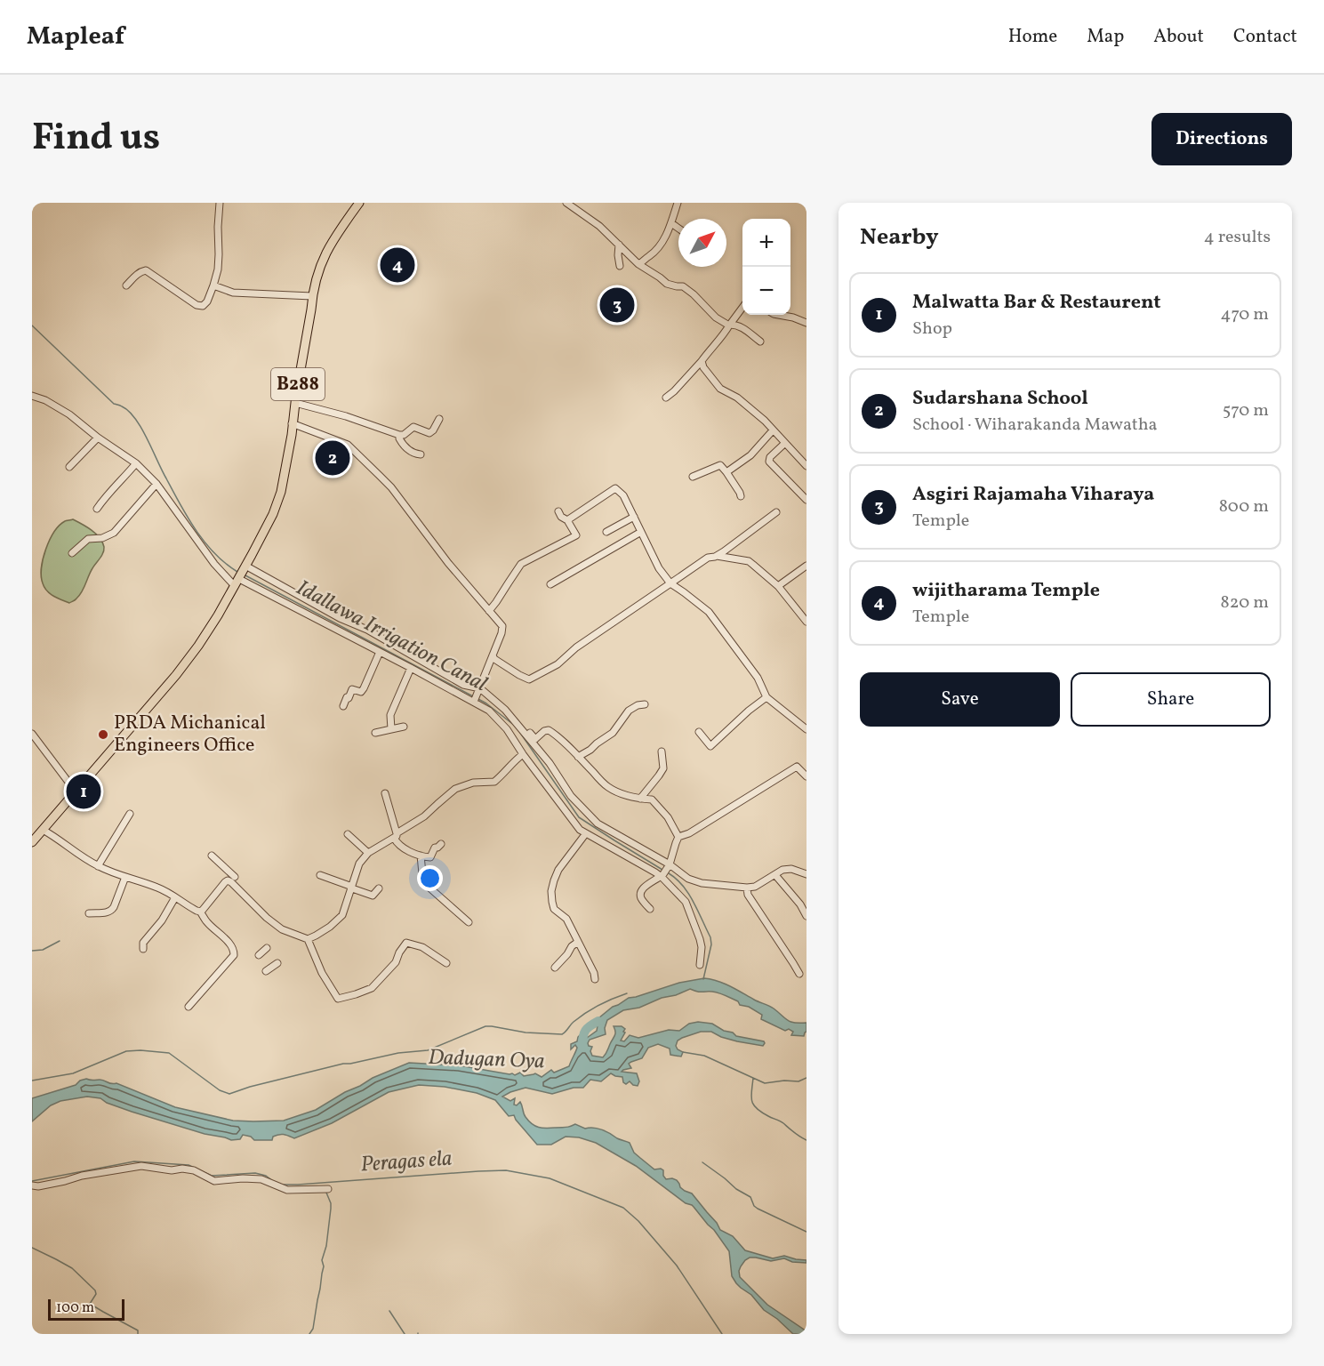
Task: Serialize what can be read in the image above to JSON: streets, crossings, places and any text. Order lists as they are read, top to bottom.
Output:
{
  "streets": {
    "main road": ["B288"]
  },
  "water": ["Idallawa Irrigation Canal", "Dadugan Oya", "Peragas ela"],
  "places": ["PRDA Michanical Engineers Office"],
  "scale_bar": "100 m",
  "north": "top right",
  "page": {
    "header": "Mapleaf",
    "nav": [
      "Home",
      "Map",
      "About",
      "Contact"
    ],
    "title": "Find us",
    "buttons": [
      "Directions",
      ["Save", "Share"]
    ],
    "heading": ["Nearby", "4 results"],
    "map_buttons": ["+", "−"],
    "pins": [
      "4",
      "3",
      "2",
      "1"
    ],
    "list": [
      {
        "mark": "1",
        "name": "Malwatta Bar & Restaurent",
        "note": "Shop",
        "value": "470 m"
      },
      {
        "mark": "2",
        "name": "Sudarshana School",
        "note": "School · Wiharakanda Mawatha",
        "value": "570 m"
      },
      {
        "mark": "3",
        "name": "Asgiri Rajamaha Viharaya",
        "note": "Temple",
        "value": "800 m"
      },
      {
        "mark": "4",
        "name": "wijitharama Temple",
        "note": "Temple",
        "value": "820 m"
      }
    ],
    "scale": "100 m"
  }
}
